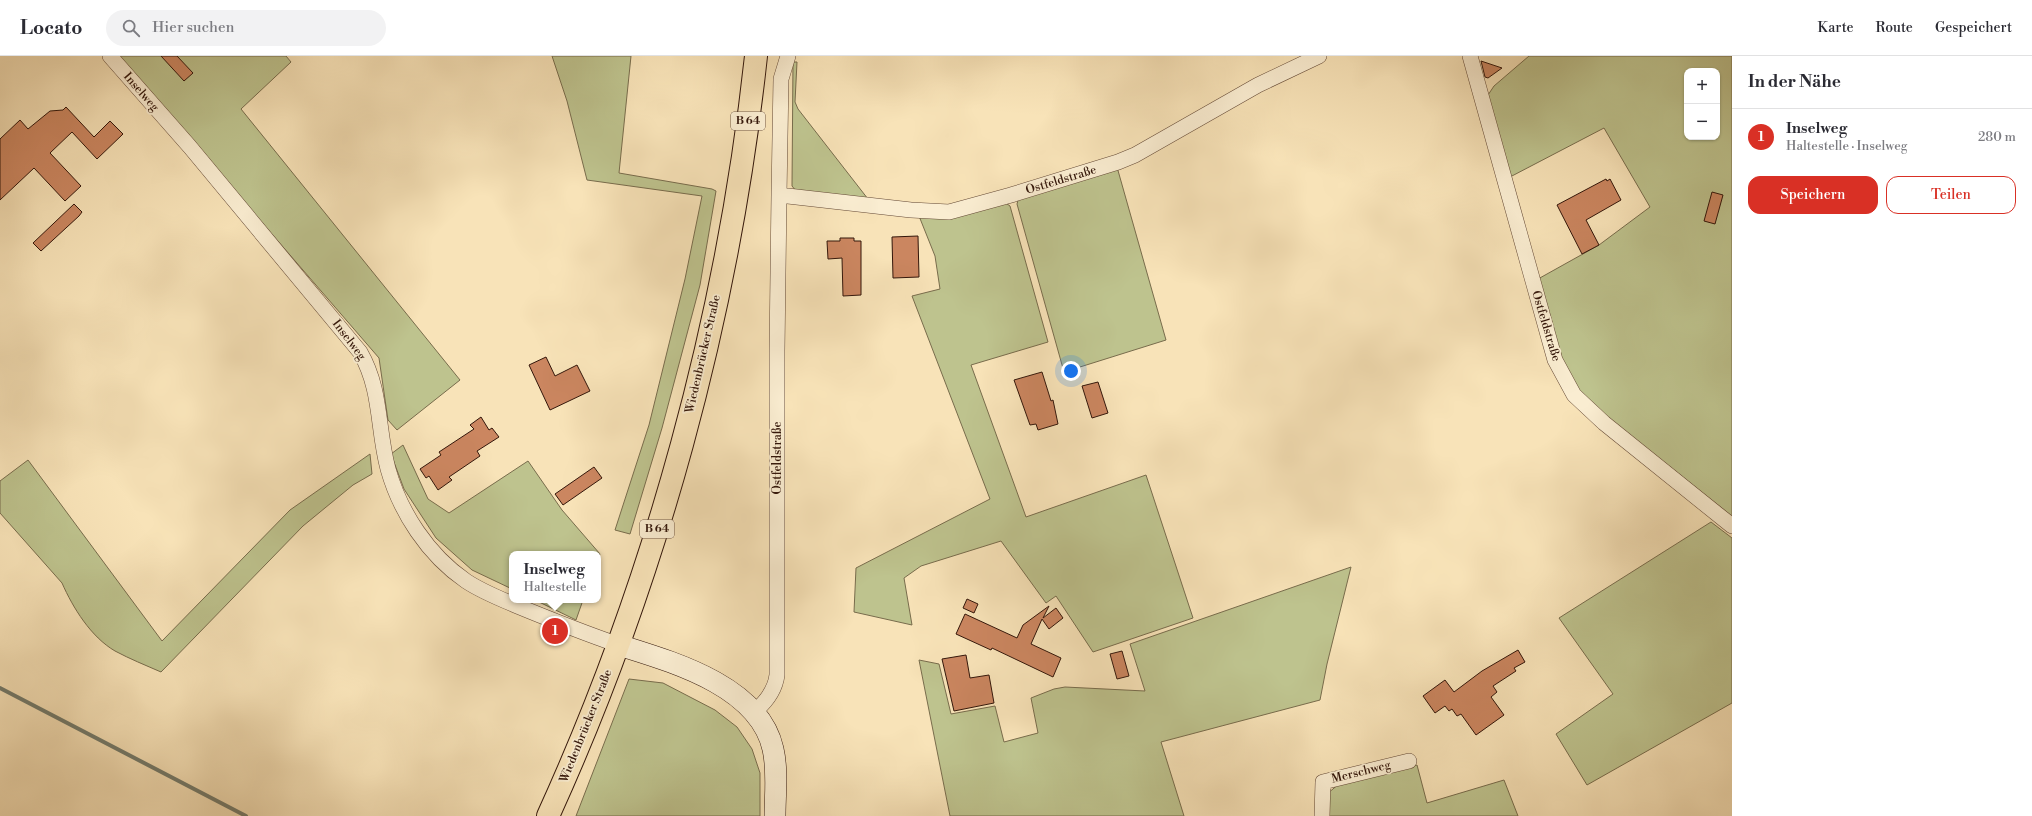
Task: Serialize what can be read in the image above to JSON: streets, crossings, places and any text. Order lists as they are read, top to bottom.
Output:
{
  "streets": {
    "main road": ["B 64", "Wiedenbrücker Straße"],
    "street": ["Inselweg", "Ostfeldstraße", "Merschweg"]
  },
  "crossings": [
    ["Inselweg", "Wiedenbrücker Straße"]
  ],
  "page": {
    "header": "Locato",
    "search": "Hier suchen",
    "nav": ["Karte", "Route", "Gespeichert"],
    "heading": "In der Nähe",
    "map_buttons": ["+", "−"],
    "list": [
      {
        "mark": "1",
        "name": "Inselweg",
        "note": "Haltestelle · Inselweg",
        "value": "280 m"
      }
    ],
    "buttons": ["Speichern", "Teilen"],
    "popup": ["Inselweg", "Haltestelle"],
    "pins": "1"
  }
}
